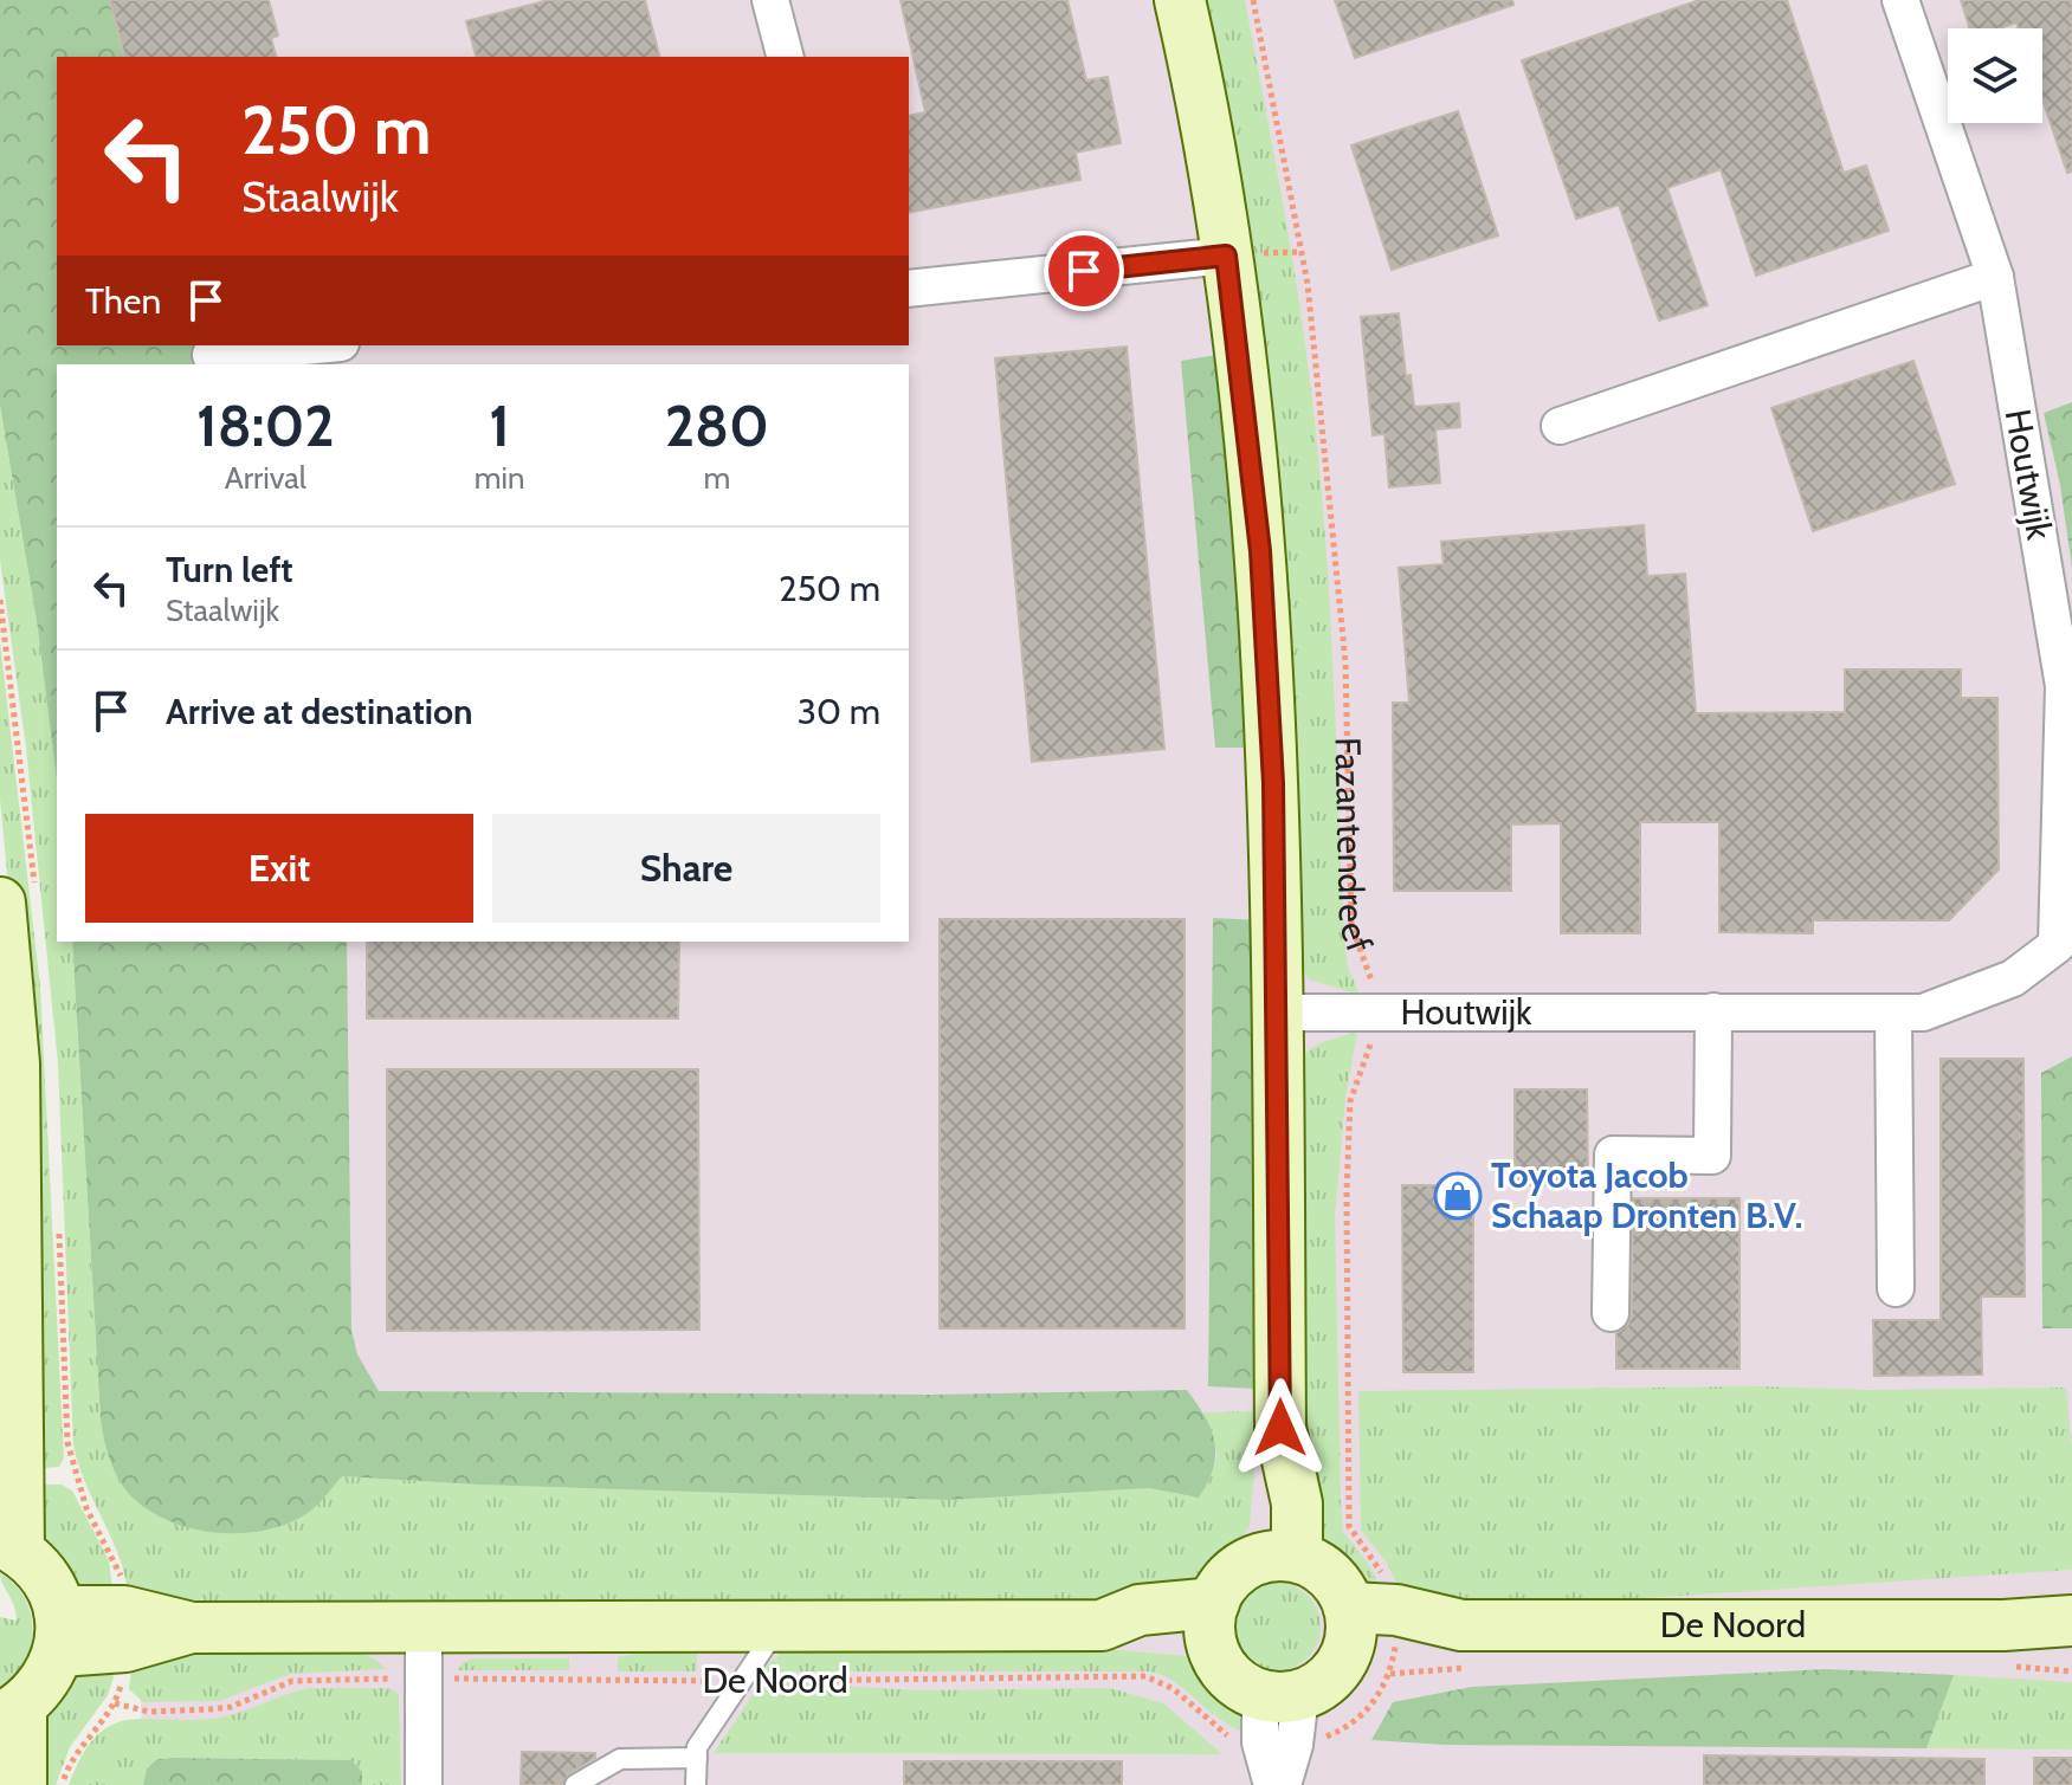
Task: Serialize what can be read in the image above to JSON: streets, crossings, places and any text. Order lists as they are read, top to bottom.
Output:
{
  "streets": {
    "main road": ["De Noord"],
    "street": ["Houtwijk"],
    "path": ["Fazantendreef"]
  },
  "crossings": [
    ["Houtwijk", "Fazantendreef"],
    ["Fazantendreef", "De Noord"]
  ],
  "places": {
    "shop": ["Toyota Jacob Schaap Dronten B.V."]
  },
  "page": {
    "turn": ["250 m", "Staalwijk"],
    "then": "Then",
    "eta": [
      "18:02",
      "Arrival",
      "1",
      "min",
      "280",
      "m"
    ],
    "list": [
      {
        "name": "Turn left",
        "note": "Staalwijk",
        "value": "250 m"
      },
      {
        "name": "Arrive at destination",
        "value": "30 m"
      }
    ],
    "buttons": ["Exit", "Share"]
  }
}
